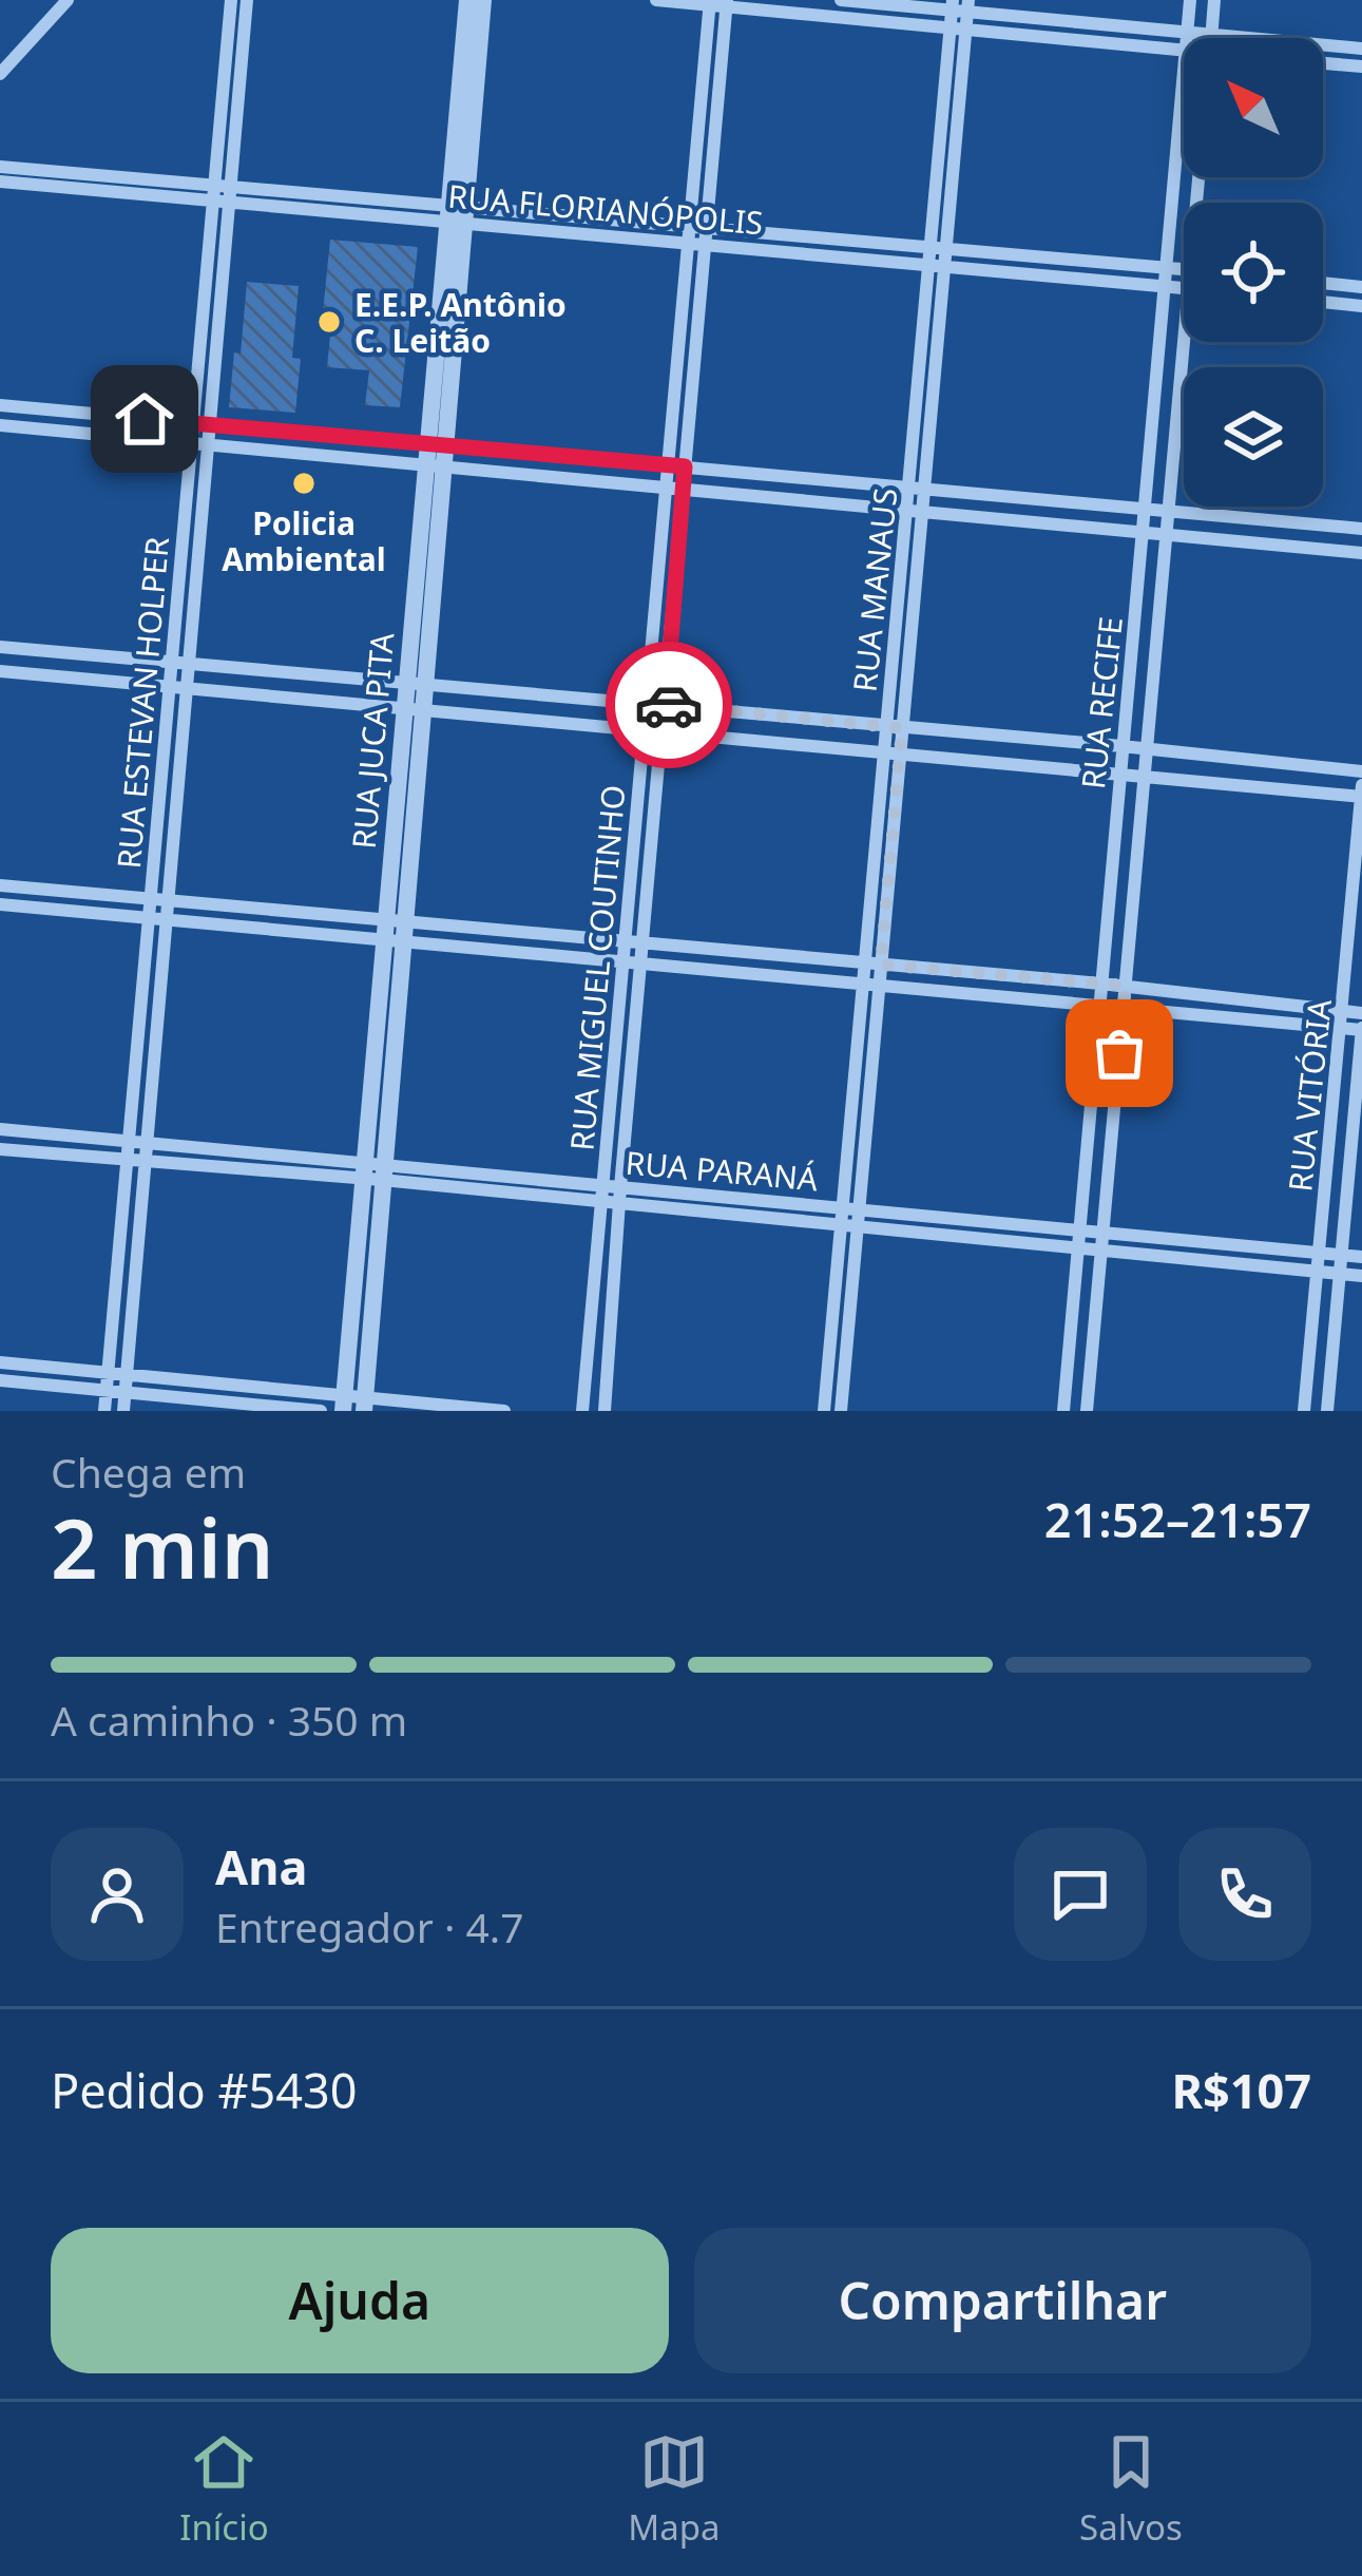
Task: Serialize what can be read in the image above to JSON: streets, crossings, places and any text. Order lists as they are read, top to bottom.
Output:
{
  "streets": {
    "street": [
      "RUA FLORIANÓPOLIS",
      "RUA MANAUS",
      "RUA ESTEVAN HOLPER",
      "RUA RECIFE",
      "RUA JUCA PITA",
      "RUA MIGUEL COUTINHO",
      "RUA VITÓRIA",
      "RUA PARANÁ"
    ]
  },
  "crossings": [
    ["RUA FLORIANÓPOLIS", "RUA MANAUS"],
    ["RUA FLORIANÓPOLIS", "RUA ESTEVAN HOLPER"],
    ["RUA FLORIANÓPOLIS", "RUA RECIFE"],
    ["RUA FLORIANÓPOLIS", "RUA JUCA PITA"],
    ["RUA FLORIANÓPOLIS", "RUA MIGUEL COUTINHO"],
    ["RUA MANAUS", "RUA PARANÁ"],
    ["RUA ESTEVAN HOLPER", "RUA PARANÁ"],
    ["RUA RECIFE", "RUA PARANÁ"],
    ["RUA JUCA PITA", "RUA PARANÁ"],
    ["RUA MIGUEL COUTINHO", "RUA PARANÁ"],
    ["RUA VITÓRIA", "RUA PARANÁ"]
  ],
  "places": ["E.E.P. Antônio C. Leitão", "Policia Ambiental"],
  "north": "top left",
  "page": {
    "heading": ["2 min", "Chega em", "21:52–21:57"],
    "panel": [
      "Ana",
      "Entregador · 4.7",
      "Pedido #5430",
      "R$107"
    ],
    "bar": "A caminho · 350 m",
    "buttons": ["Ajuda", "Compartilhar"],
    "tabs": ["Início", "Mapa", "Salvos"]
  }
}
